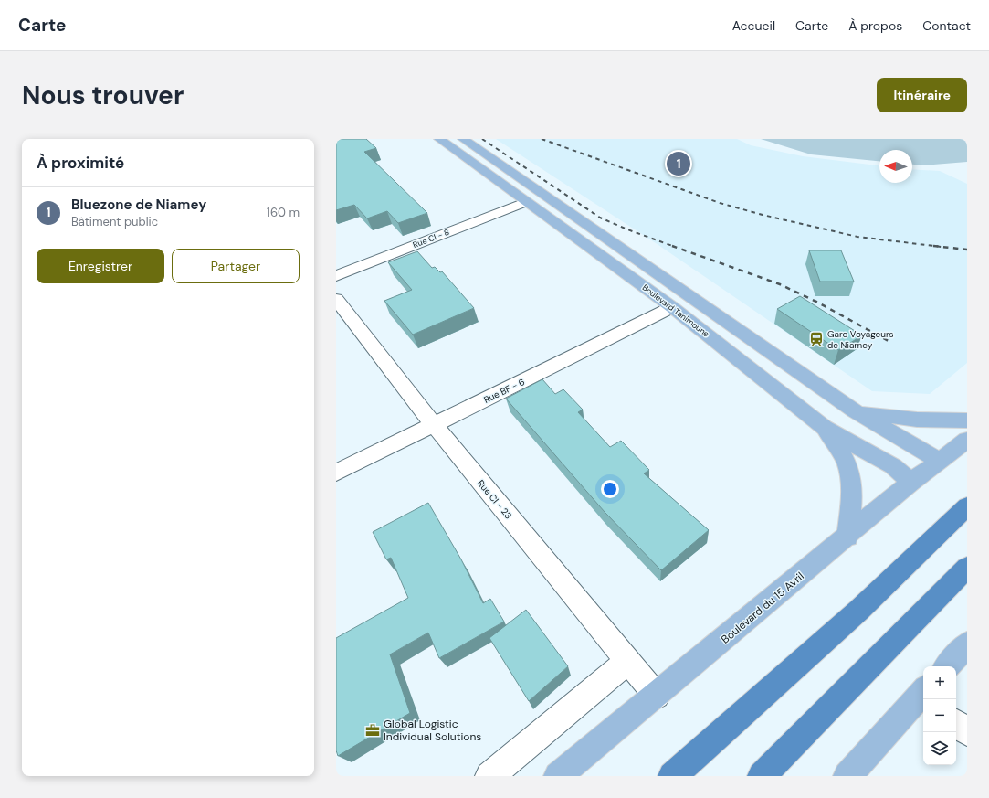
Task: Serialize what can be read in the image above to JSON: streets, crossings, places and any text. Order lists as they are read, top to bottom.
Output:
{
  "streets": {
    "main road": ["Boulevard Tanimoune", "Boulevard du 15 Avril"],
    "street": ["Rue CI - 8", "Rue BF - 6", "Rue CI - 23"]
  },
  "crossings": [
    ["Rue CI - 8", "Boulevard Tanimoune"],
    ["Boulevard Tanimoune", "Rue BF - 6"],
    ["Boulevard Tanimoune", "Boulevard du 15 Avril"],
    ["Rue BF - 6", "Rue CI - 23"],
    ["Rue CI - 23", "Boulevard du 15 Avril"]
  ],
  "places": {
    "station": ["Gare Voyageurs de Niamey"],
    "office": ["Global Logistic Individual Solutions"]
  },
  "north": "left",
  "page": {
    "header": "Carte",
    "nav": [
      "Accueil",
      "Carte",
      "À propos",
      "Contact"
    ],
    "buttons": [
      "Itinéraire",
      ["Enregistrer", "Partager"]
    ],
    "title": "Nous trouver",
    "heading": "À proximité",
    "pins": "1",
    "list": [
      {
        "mark": "1",
        "name": "Bluezone de Niamey",
        "note": "Bâtiment public",
        "value": "160 m"
      }
    ],
    "map_buttons": ["+", "−"]
  }
}
